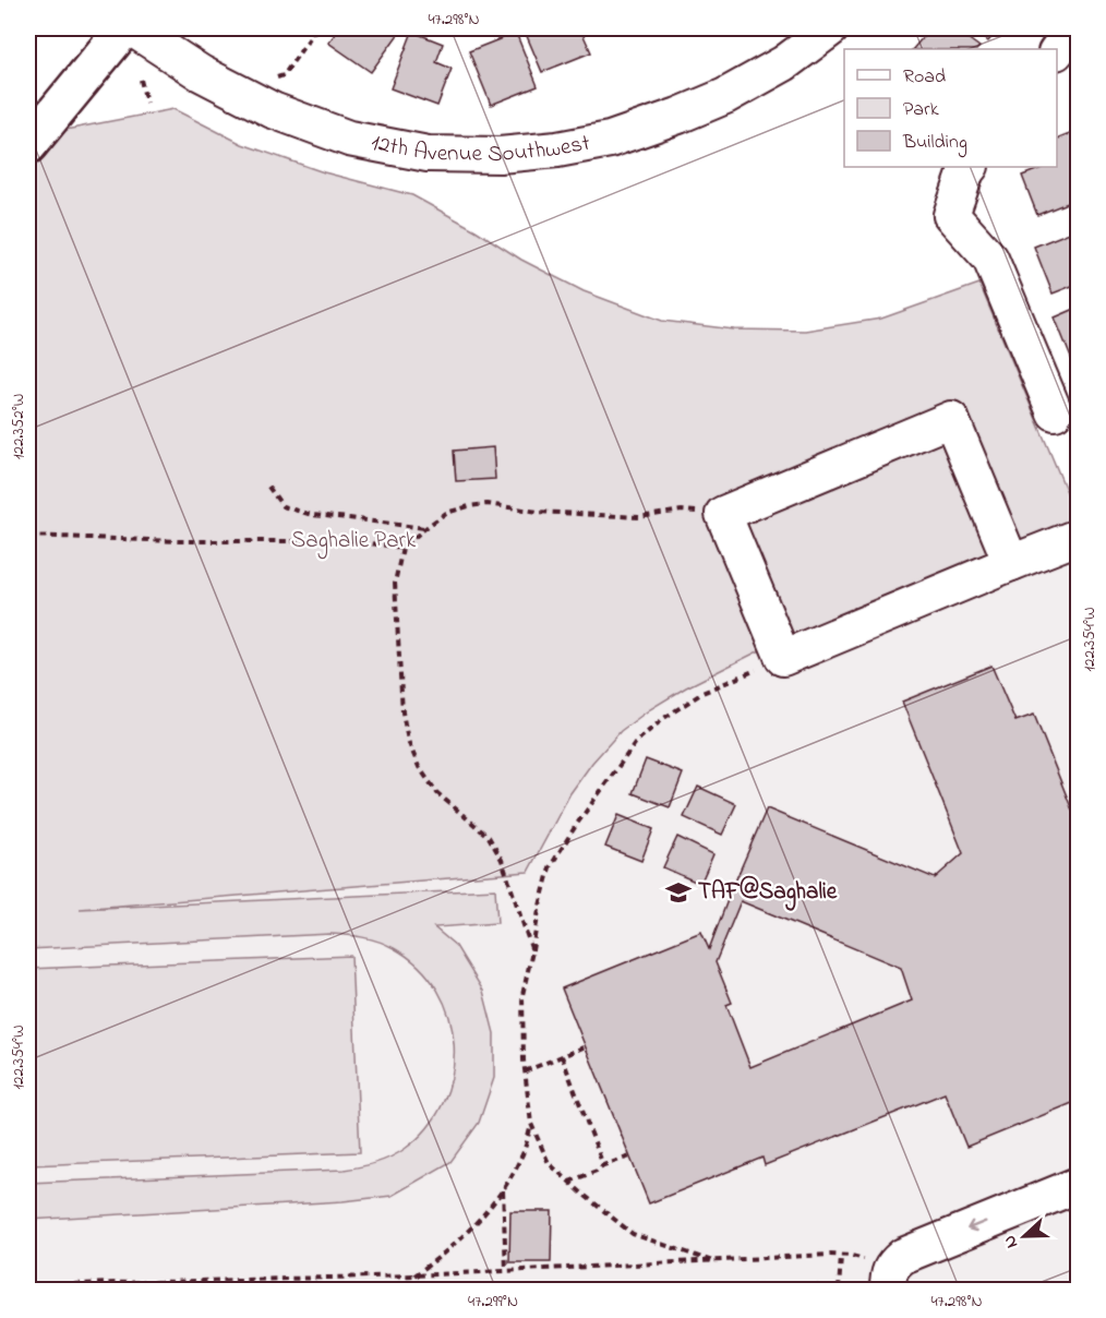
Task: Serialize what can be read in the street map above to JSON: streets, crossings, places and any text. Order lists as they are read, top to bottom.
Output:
{
  "streets": {
    "street": ["12th Avenue Southwest"]
  },
  "parks": ["Saghalie Park"],
  "places": {
    "school or university": ["TAF@Saghalie"]
  },
  "legend": ["Road", "Park", "Building"],
  "north": "left",
  "coordinates": [
    "47.298°N",
    "122.352°W",
    "122.354°W",
    "47.299°N"
  ]
}
